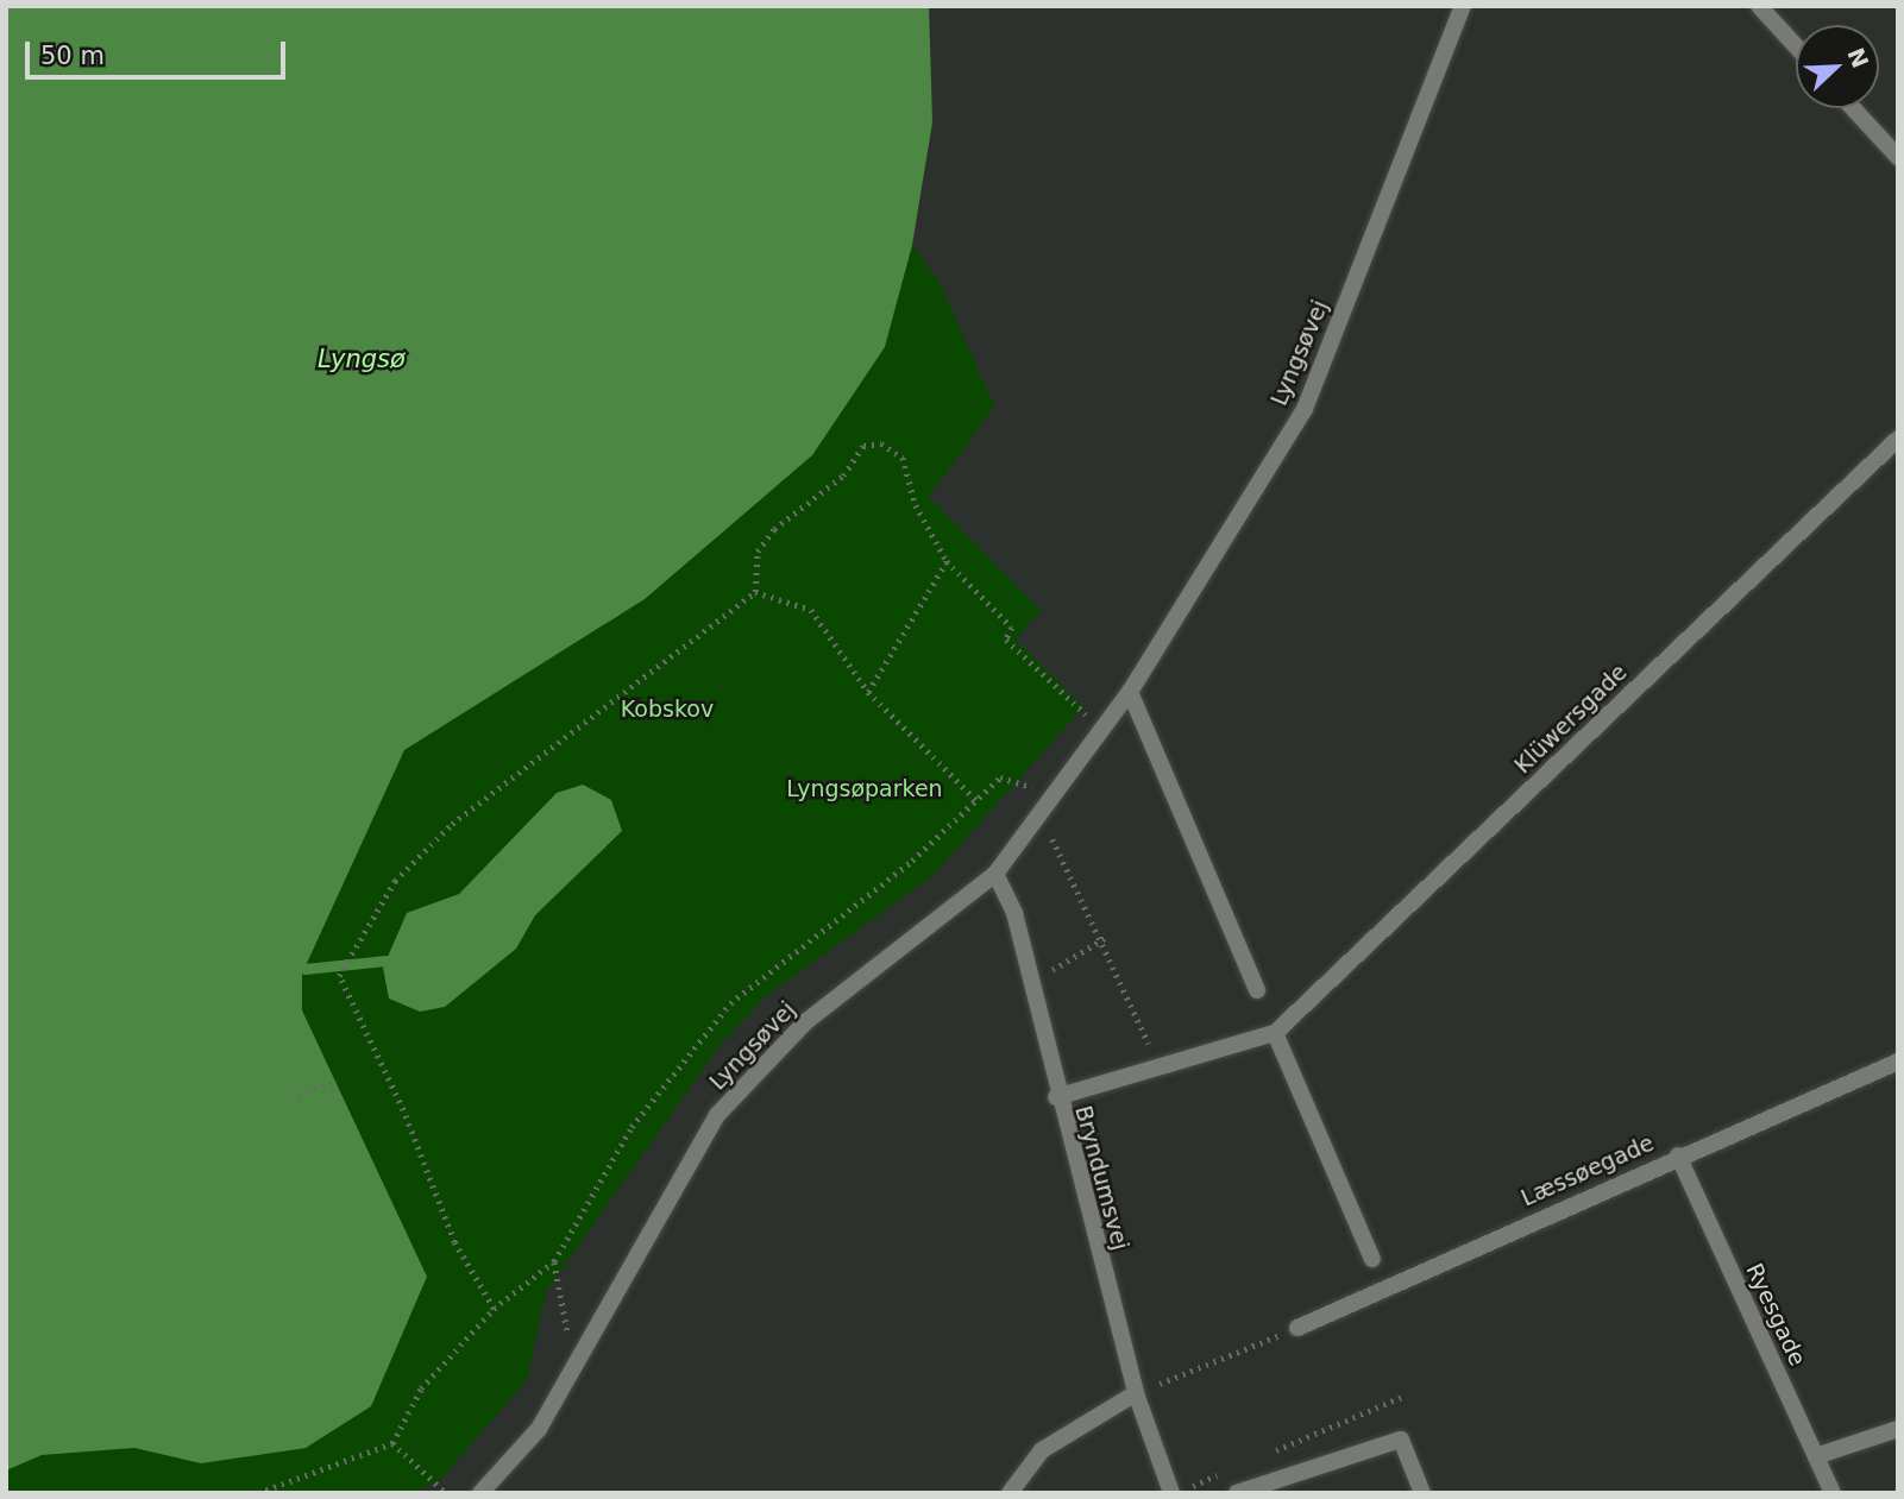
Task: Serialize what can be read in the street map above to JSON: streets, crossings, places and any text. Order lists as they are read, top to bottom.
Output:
{
  "streets": {
    "street": [
      "Lyngsøvej",
      "Klüwersgade",
      "Læssøegade",
      "Bryndumsvej",
      "Ryesgade"
    ]
  },
  "crossings": [
    ["Lyngsøvej", "Bryndumsvej"],
    ["Klüwersgade", "Bryndumsvej"],
    ["Læssøegade", "Ryesgade"]
  ],
  "water": ["Lyngsø"],
  "parks": ["Kobskov", "Lyngsøparken"],
  "scale_bar": "50 m",
  "north": "top right"
}
